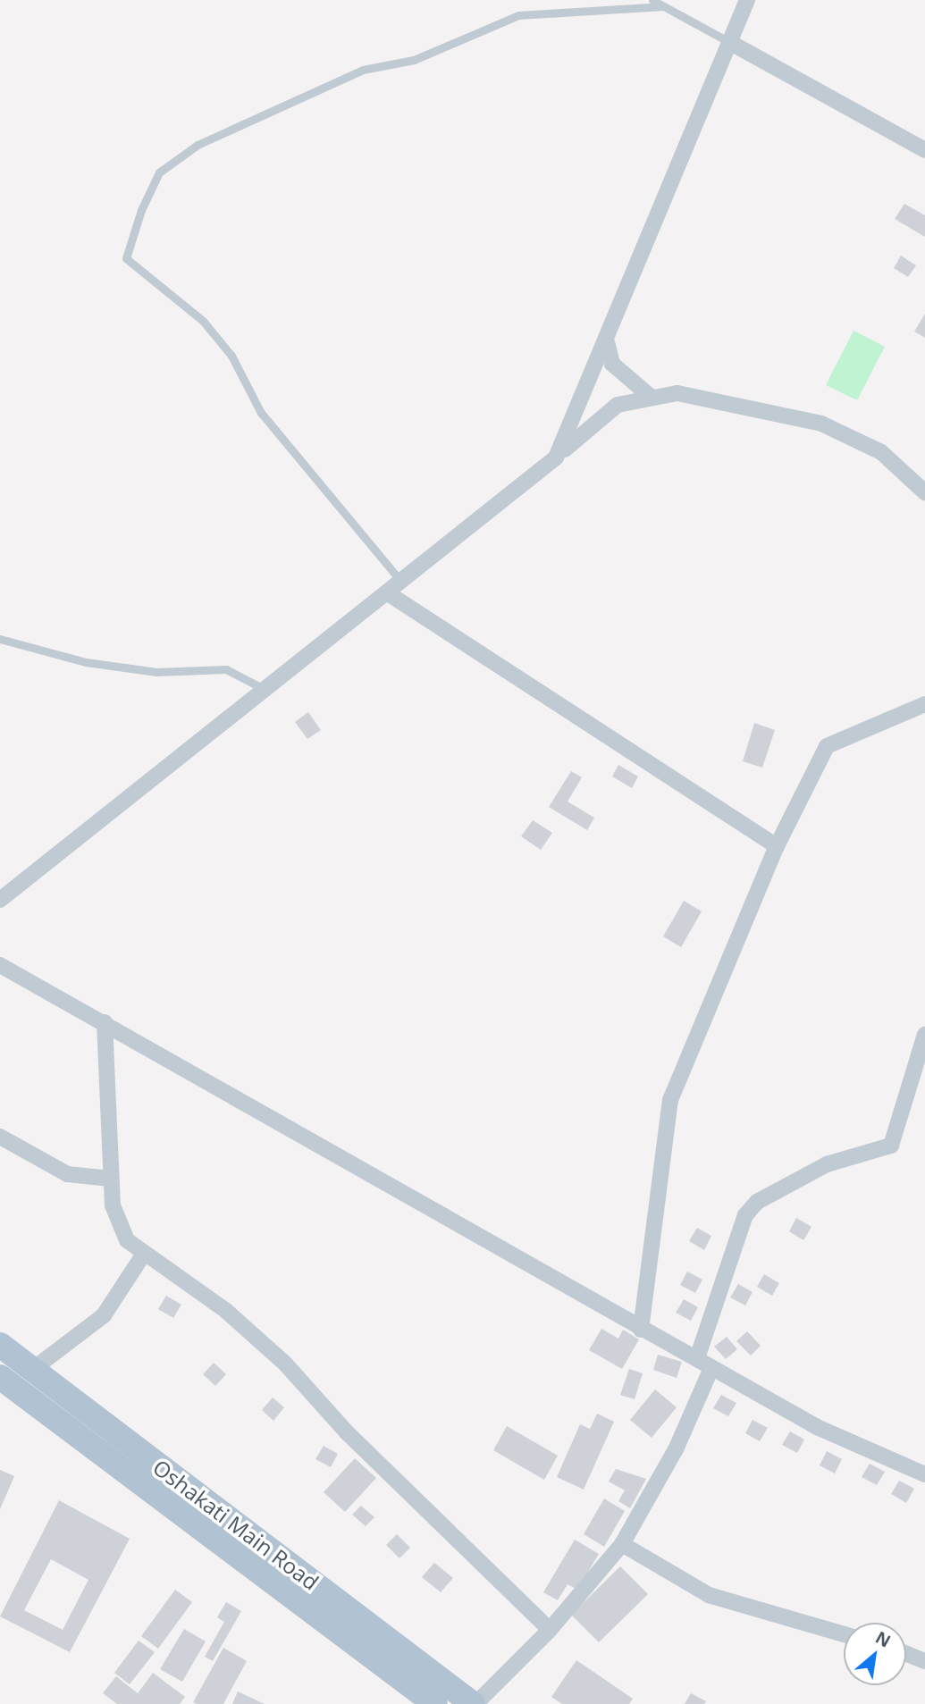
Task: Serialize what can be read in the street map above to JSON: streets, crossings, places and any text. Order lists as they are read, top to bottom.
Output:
{
  "streets": {
    "main road": ["Oshakati Main Road"]
  },
  "north": "top right"
}
